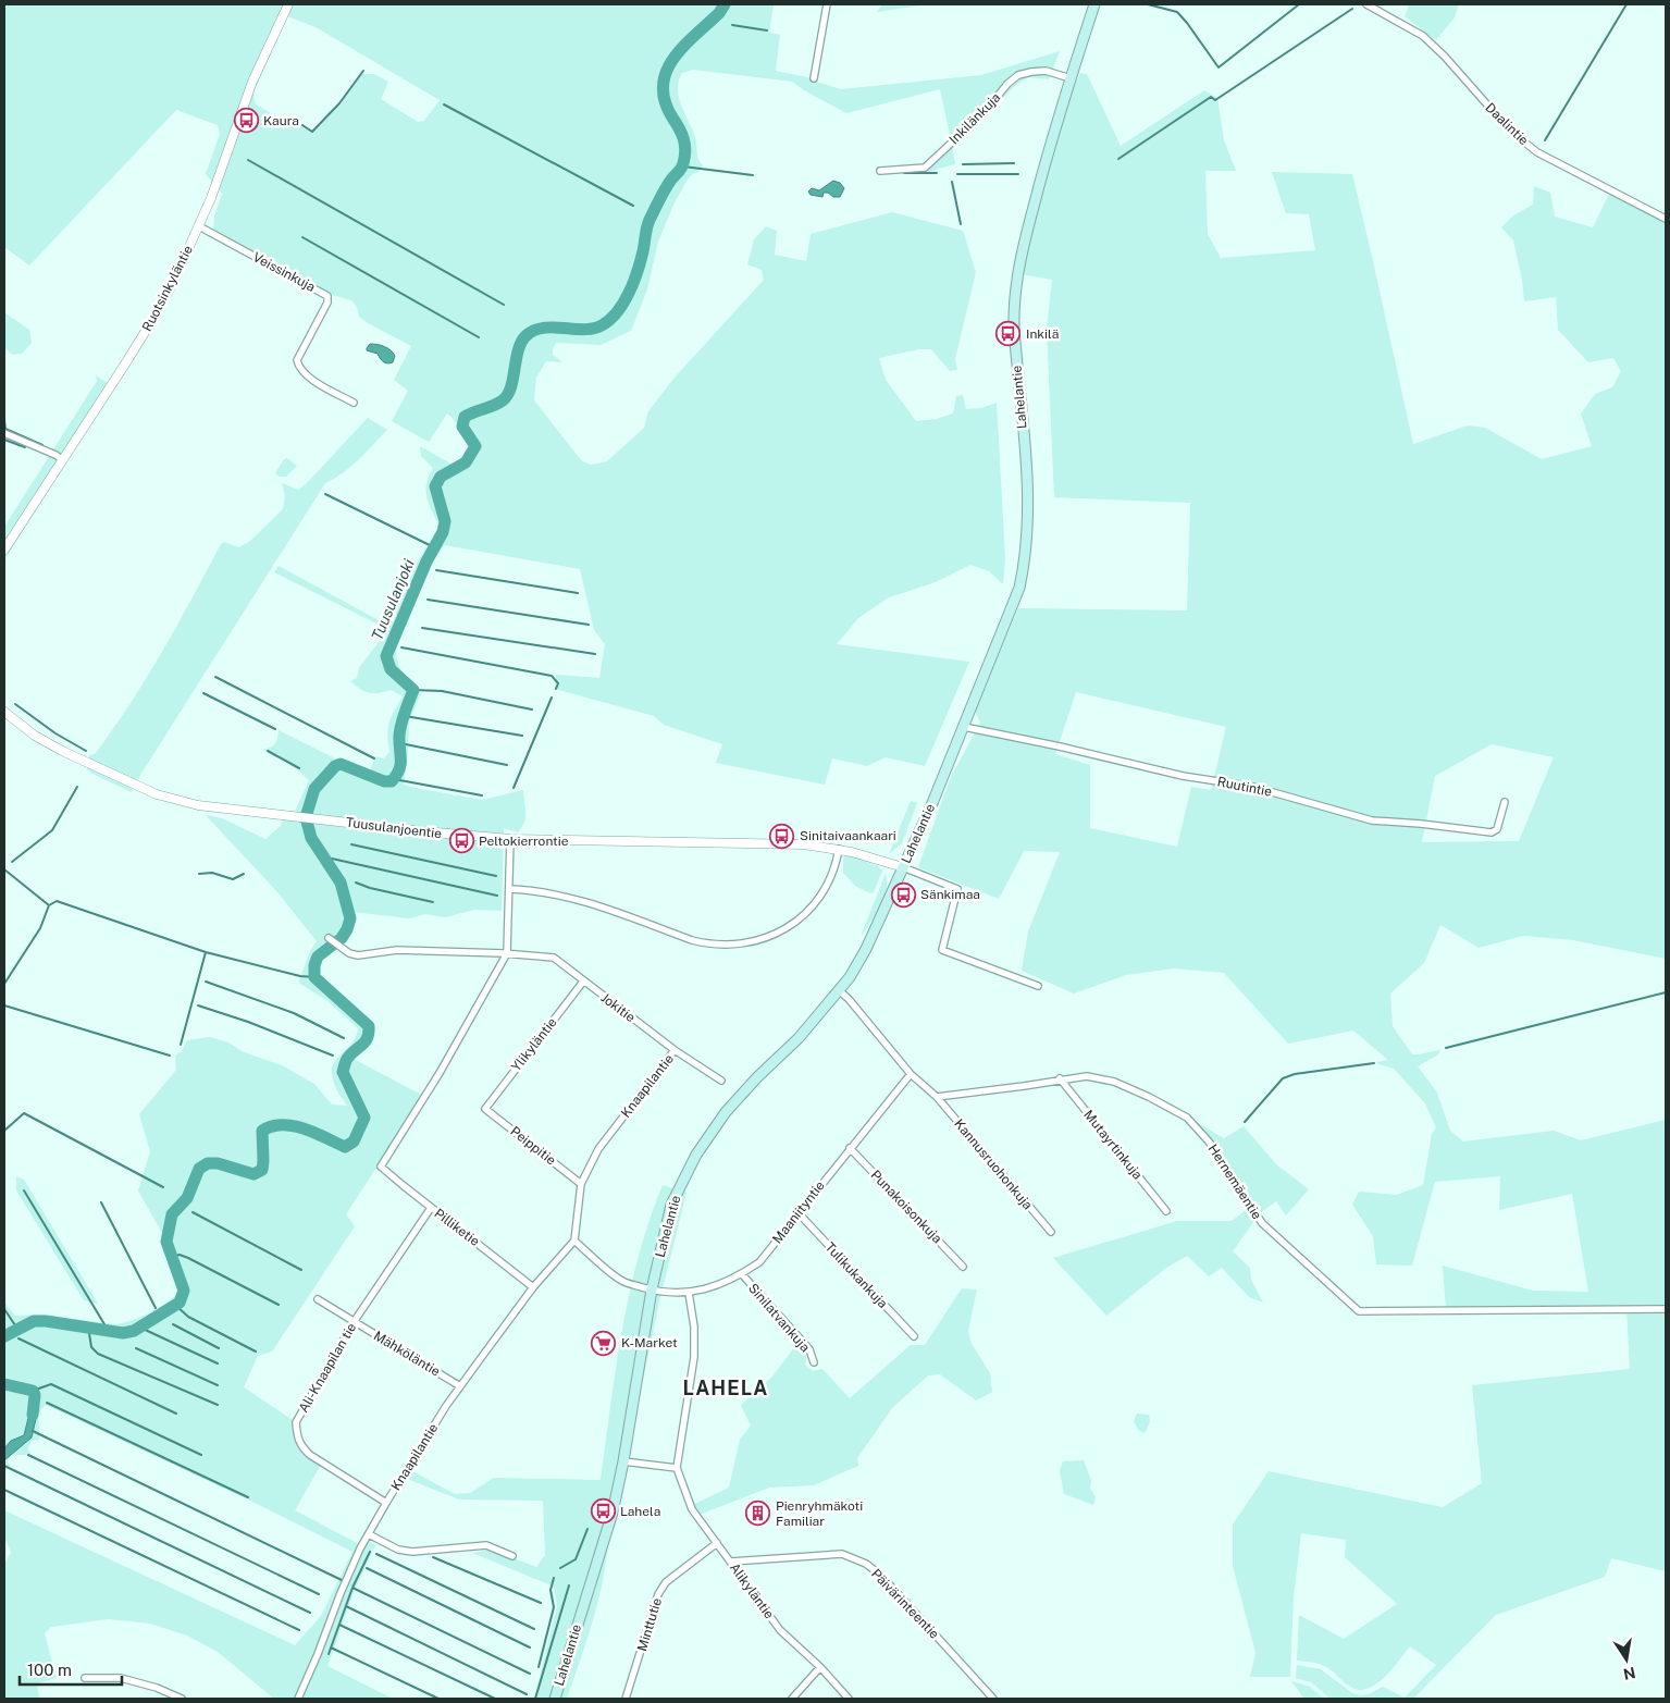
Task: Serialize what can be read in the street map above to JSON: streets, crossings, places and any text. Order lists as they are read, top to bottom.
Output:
{
  "streets": {
    "main road": ["Lahelantie"],
    "street": [
      "Inkilänkuja",
      "Daalintie",
      "Veissinkuja",
      "Ruotsinkyläntie",
      "Ruutintie",
      "Tuusulanjoentie",
      "Jokitie",
      "Ylikyläntie",
      "Knaapilantie",
      "Mutayrtinkuja",
      "Peippitie",
      "Kannusruohonkuja",
      "Hernemäentie",
      "Punakoisonkuja",
      "Maaniityntie",
      "Pilliketie",
      "Tulikukankuja",
      "Sinilatvankuja",
      "Mähköläntie",
      "Ali-Knaapilan tie",
      "Alikyläntie",
      "Päivärinteentie",
      "Minttutie"
    ]
  },
  "crossings": [
    ["Inkilänkuja", "Lahelantie"],
    ["Veissinkuja", "Ruotsinkyläntie"],
    ["Lahelantie", "Ruutintie"],
    ["Lahelantie", "Tuusulanjoentie"],
    ["Lahelantie", "Maaniityntie"],
    ["Jokitie", "Ylikyläntie"],
    ["Jokitie", "Knaapilantie"],
    ["Jokitie", "Pilliketie"],
    ["Ylikyläntie", "Peippitie"],
    ["Knaapilantie", "Peippitie"],
    ["Knaapilantie", "Pilliketie"],
    ["Knaapilantie", "Mähköläntie"],
    ["Knaapilantie", "Ali-Knaapilan tie"],
    ["Mutayrtinkuja", "Hernemäentie"],
    ["Kannusruohonkuja", "Hernemäentie"],
    ["Punakoisonkuja", "Maaniityntie"],
    ["Maaniityntie", "Tulikukankuja"],
    ["Maaniityntie", "Sinilatvankuja"],
    ["Maaniityntie", "Alikyläntie"],
    ["Pilliketie", "Ali-Knaapilan tie"],
    ["Mähköläntie", "Ali-Knaapilan tie"],
    ["Alikyläntie", "Päivärinteentie"],
    ["Alikyläntie", "Minttutie"]
  ],
  "districts": ["LAHELA"],
  "water": ["Tuusulanjoki"],
  "places": {
    "bus stop": [
      "Kaura",
      "Inkilä",
      "Sinitaivaankaari",
      "Peltokierrontie",
      "Sänkimaa",
      "Lahela"
    ],
    "supermarket": ["K-Market"],
    "building": ["Pienryhmäkoti Familiar"]
  },
  "scale_bar": "100 m",
  "north": "bottom"
}
